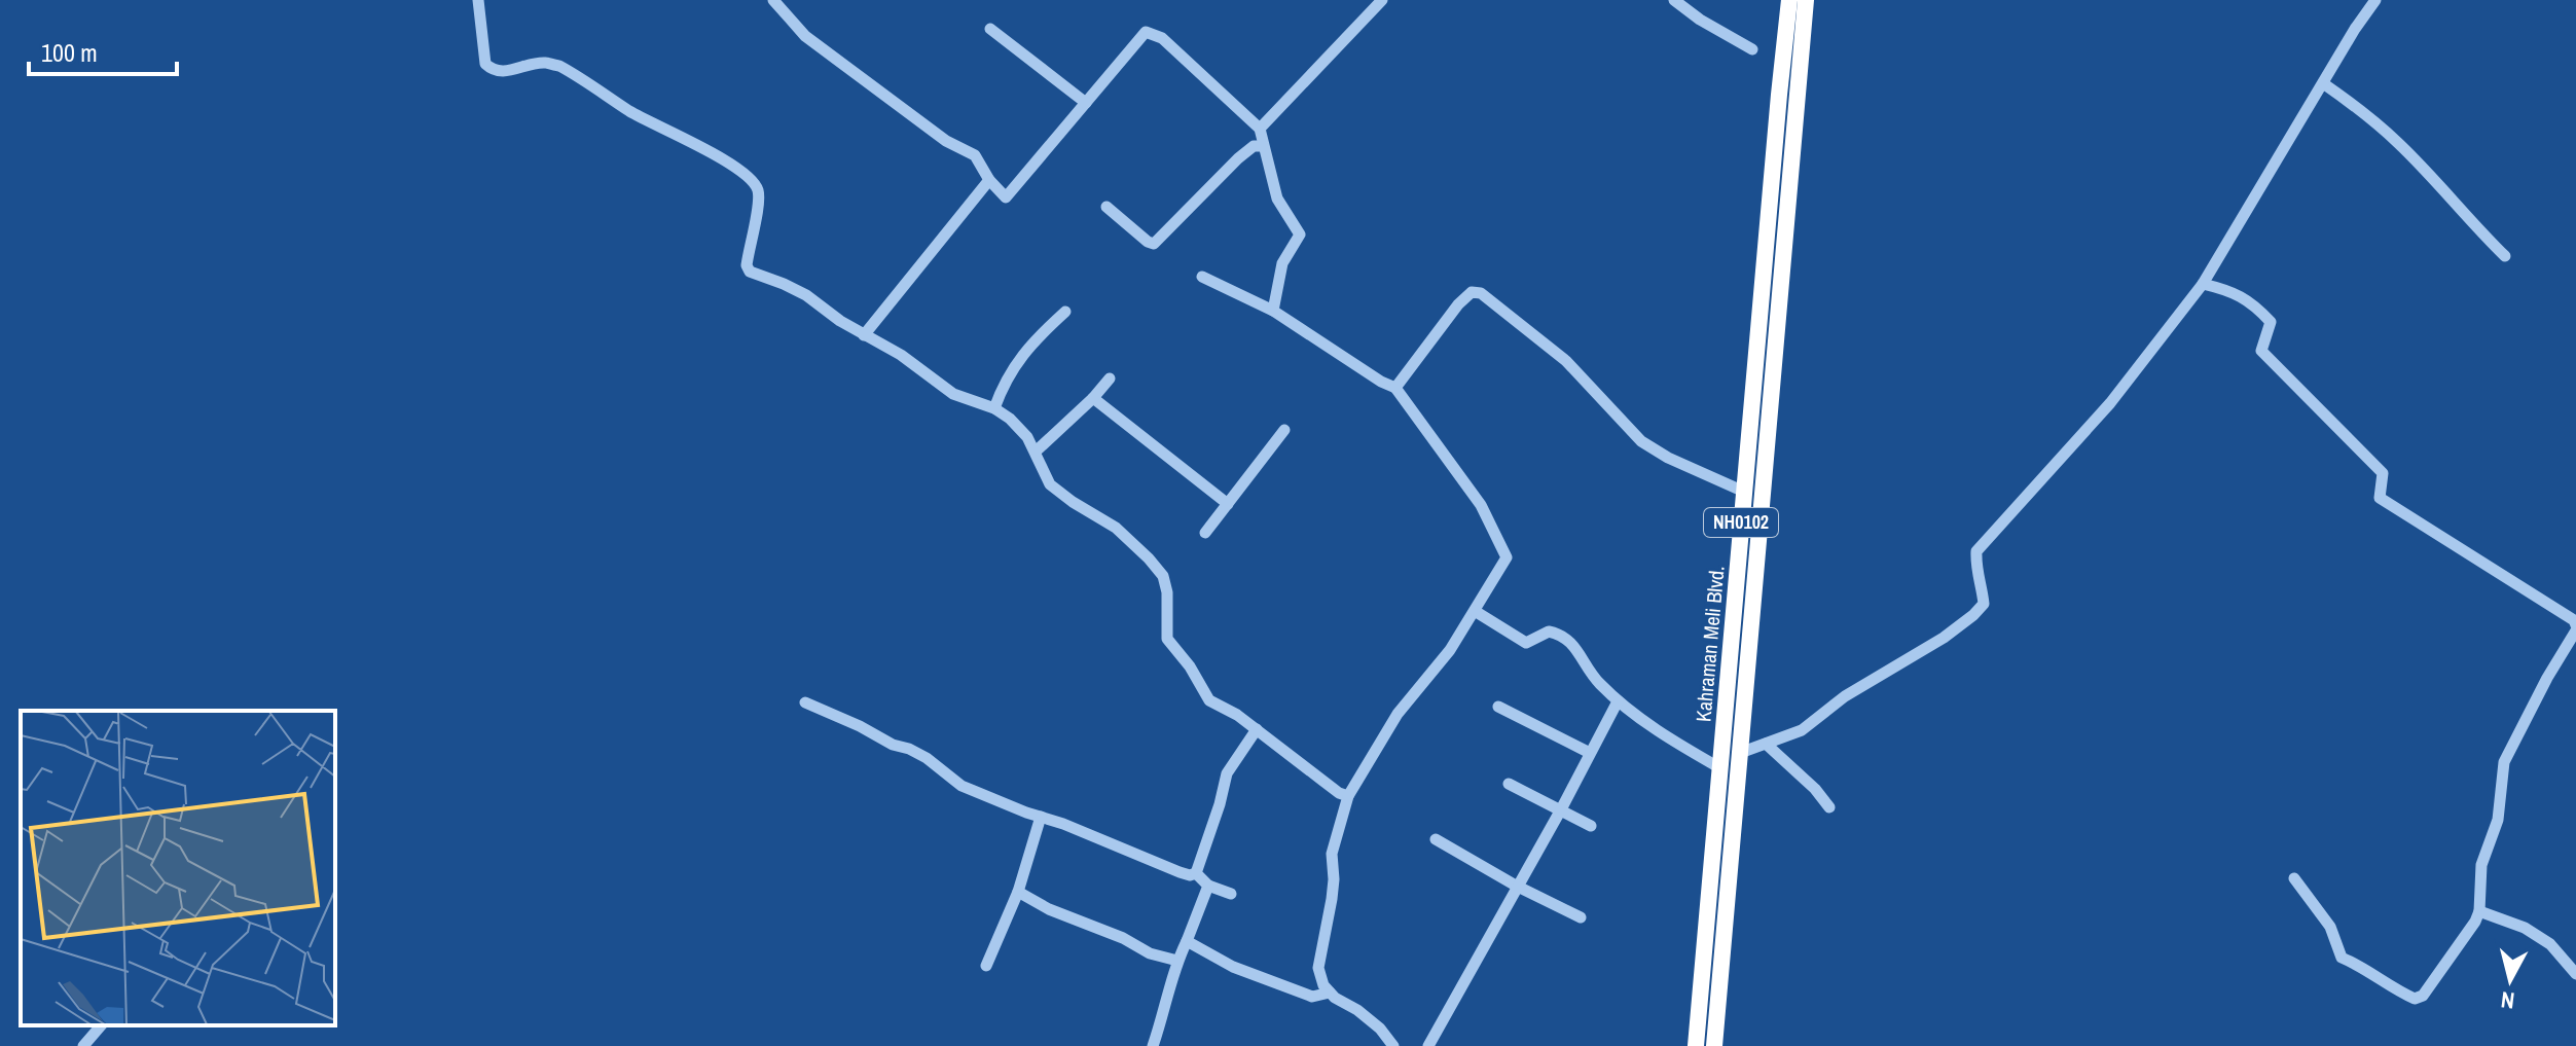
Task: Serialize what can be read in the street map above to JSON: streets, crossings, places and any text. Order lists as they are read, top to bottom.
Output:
{
  "streets": {
    "highway": ["NH0102", "Kahraman Meli Blvd."]
  },
  "scale_bar": "100 m",
  "north": "bottom"
}
